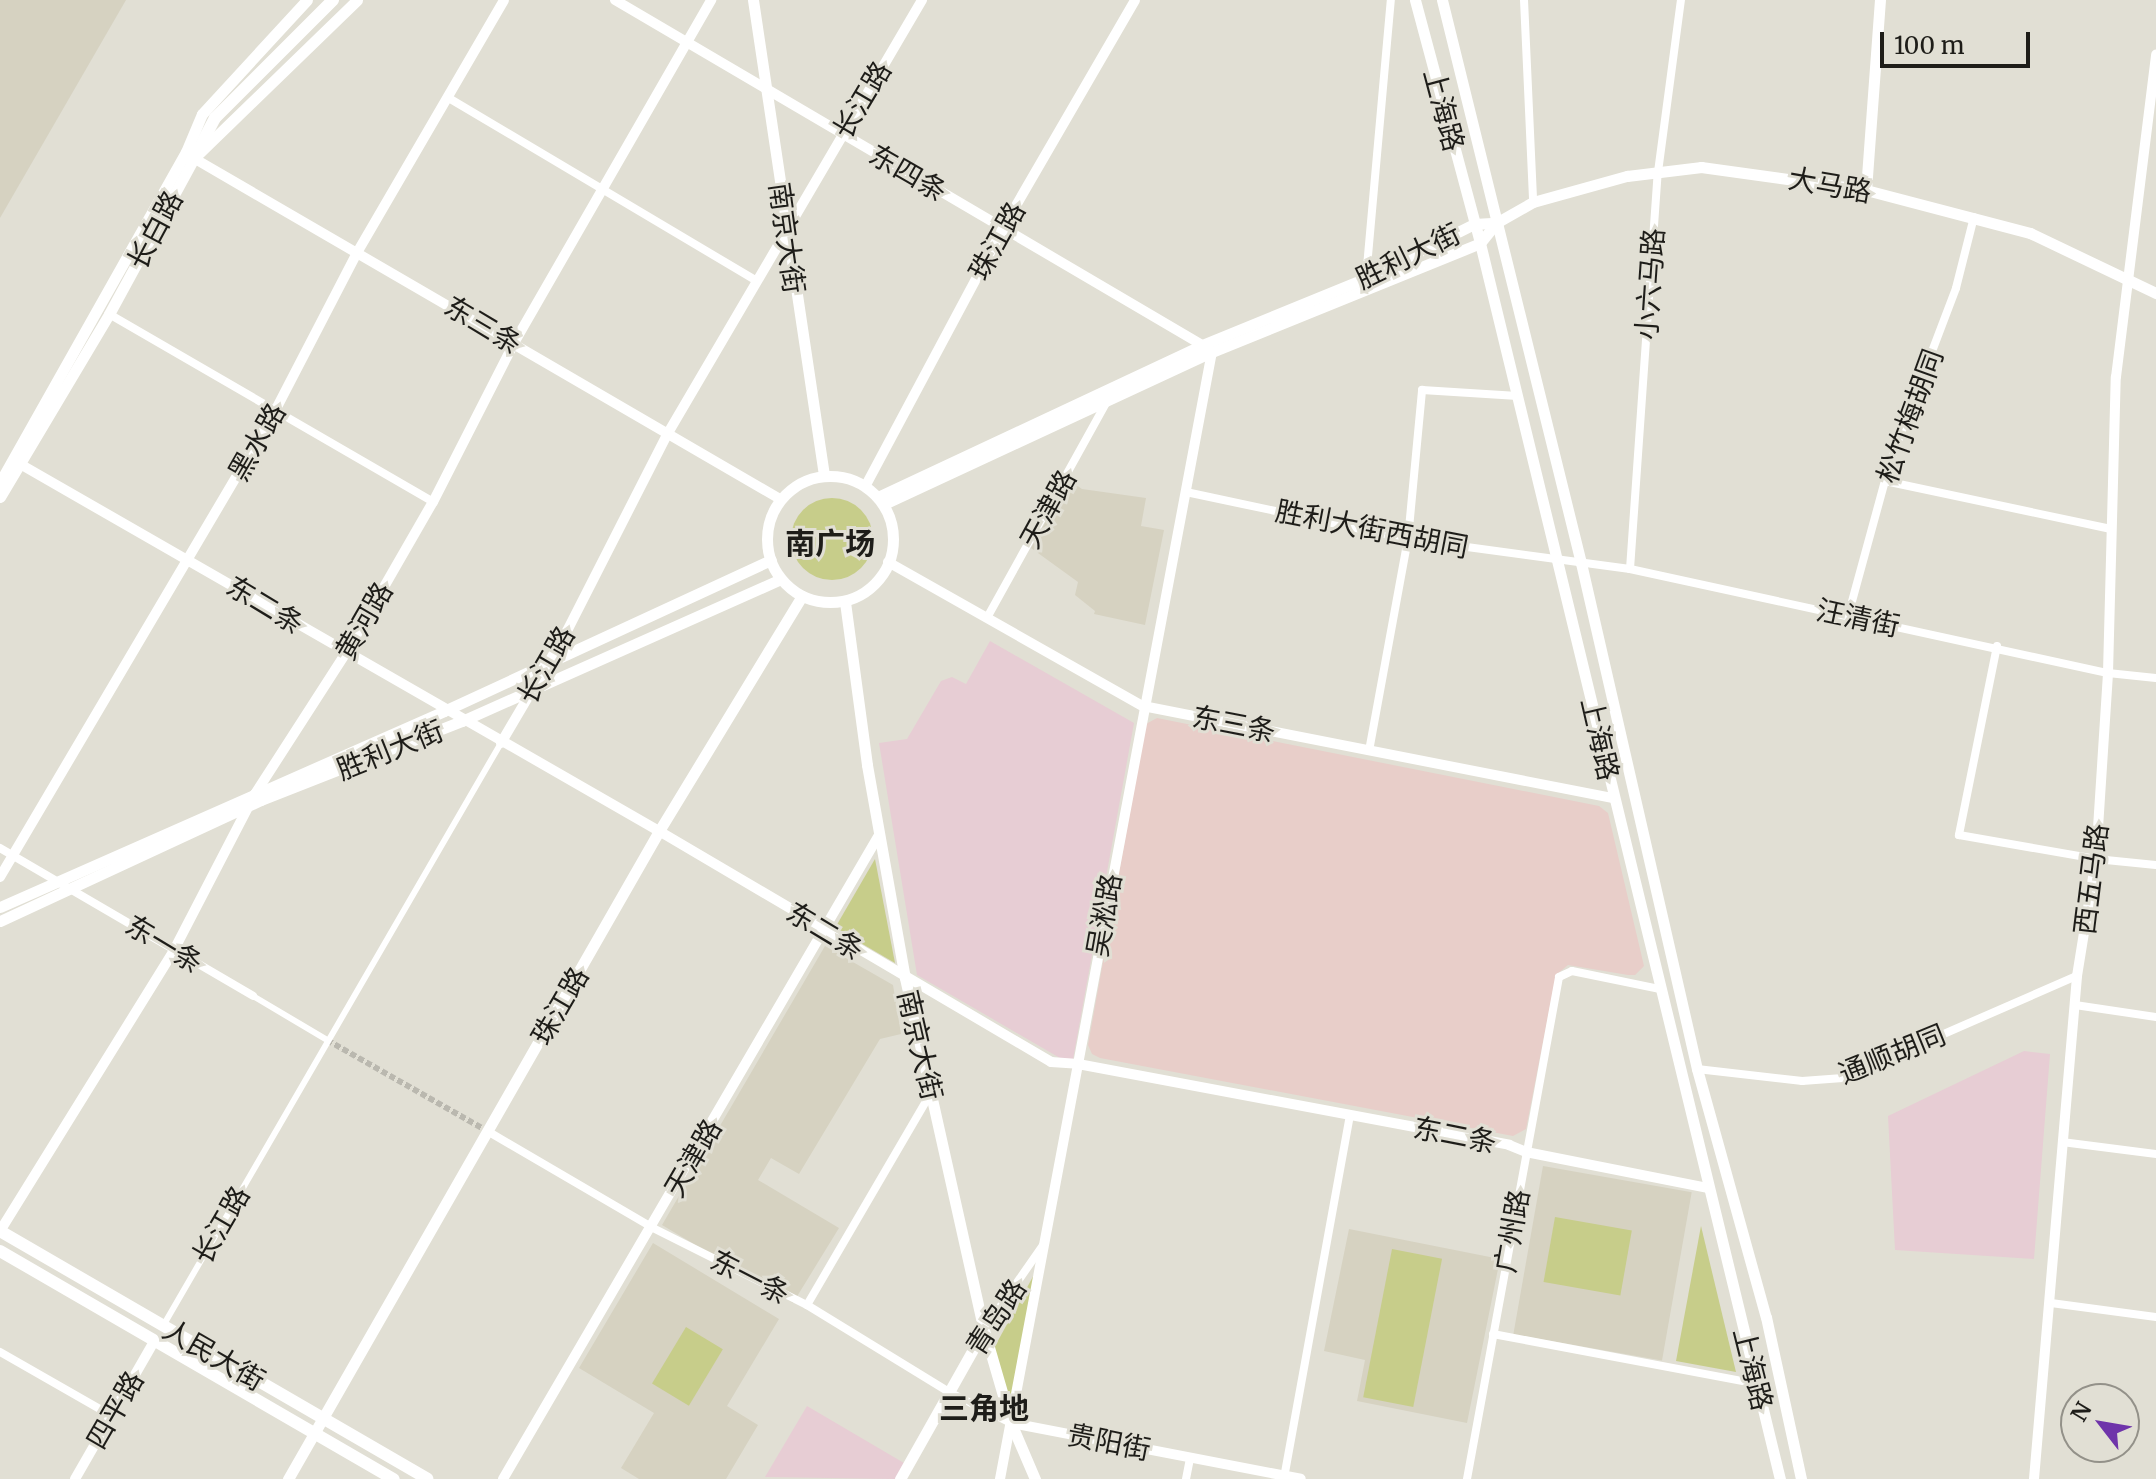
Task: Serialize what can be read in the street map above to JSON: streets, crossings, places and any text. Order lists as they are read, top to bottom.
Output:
{
  "streets": {
    "main road": [
      "上海路",
      "大马路",
      "长白路",
      "南京大街",
      "珠江路",
      "胜利大街",
      "青岛路",
      "人民大街"
    ],
    "street": [
      "长江路",
      "东四条",
      "小六马路",
      "东三条",
      "松竹梅胡同",
      "黑水路",
      "天津路",
      "胜利大街西胡同",
      "东二条",
      "汪清街",
      "黄河路",
      "西五马路",
      "吴淞路",
      "东一条",
      "通顺胡同",
      "广州路",
      "四平路",
      "贵阳街"
    ]
  },
  "crossings": [
    ["长江路", "东四条"],
    ["长江路", "南京大街"],
    ["长江路", "胜利大街"],
    ["长江路", "东三条"],
    ["长江路", "东二条"],
    ["长江路", "东一条"],
    ["长江路", "人民大街"],
    ["上海路", "大马路"],
    ["上海路", "胜利大街"],
    ["上海路", "东三条"],
    ["上海路", "胜利大街西胡同"],
    ["上海路", "东二条"],
    ["上海路", "汪清街"],
    ["上海路", "通顺胡同"],
    ["上海路", "广州路"],
    ["东四条", "南京大街"],
    ["东四条", "珠江路"],
    ["东四条", "胜利大街"],
    ["东四条", "黄河路"],
    ["东四条", "吴淞路"],
    ["大马路", "胜利大街"],
    ["大马路", "小六马路"],
    ["大马路", "松竹梅胡同"],
    ["大马路", "西五马路"],
    ["长白路", "东三条"],
    ["长白路", "东二条"],
    ["南京大街", "珠江路"],
    ["南京大街", "胜利大街"],
    ["南京大街", "东三条"],
    ["南京大街", "天津路"],
    ["南京大街", "东二条"],
    ["南京大街", "吴淞路"],
    ["南京大街", "东一条"],
    ["南京大街", "青岛路"],
    ["南京大街", "贵阳街"],
    ["珠江路", "胜利大街"],
    ["珠江路", "东三条"],
    ["珠江路", "东二条"],
    ["珠江路", "东一条"],
    ["珠江路", "人民大街"],
    ["胜利大街", "东三条"],
    ["胜利大街", "天津路"],
    ["胜利大街", "东二条"],
    ["胜利大街", "黄河路"],
    ["胜利大街", "吴淞路"],
    ["胜利大街", "东一条"],
    ["小六马路", "汪清街"],
    ["东三条", "黑水路"],
    ["东三条", "天津路"],
    ["东三条", "黄河路"],
    ["东三条", "吴淞路"],
    ["松竹梅胡同", "汪清街"],
    ["黑水路", "东二条"],
    ["黑水路", "东一条"],
    ["天津路", "东二条"],
    ["天津路", "东一条"],
    ["胜利大街西胡同", "汪清街"],
    ["胜利大街西胡同", "吴淞路"],
    ["东二条", "黄河路"],
    ["东二条", "吴淞路"],
    ["东二条", "广州路"],
    ["汪清街", "西五马路"],
    ["黄河路", "东一条"],
    ["黄河路", "人民大街"],
    ["西五马路", "通顺胡同"],
    ["吴淞路", "东一条"],
    ["吴淞路", "青岛路"],
    ["吴淞路", "贵阳街"],
    ["东一条", "青岛路"],
    ["东一条", "贵阳街"],
    ["人民大街", "四平路"]
  ],
  "districts": ["南广场", "三角地"],
  "scale_bar": "100 m",
  "north": "top left"
}
